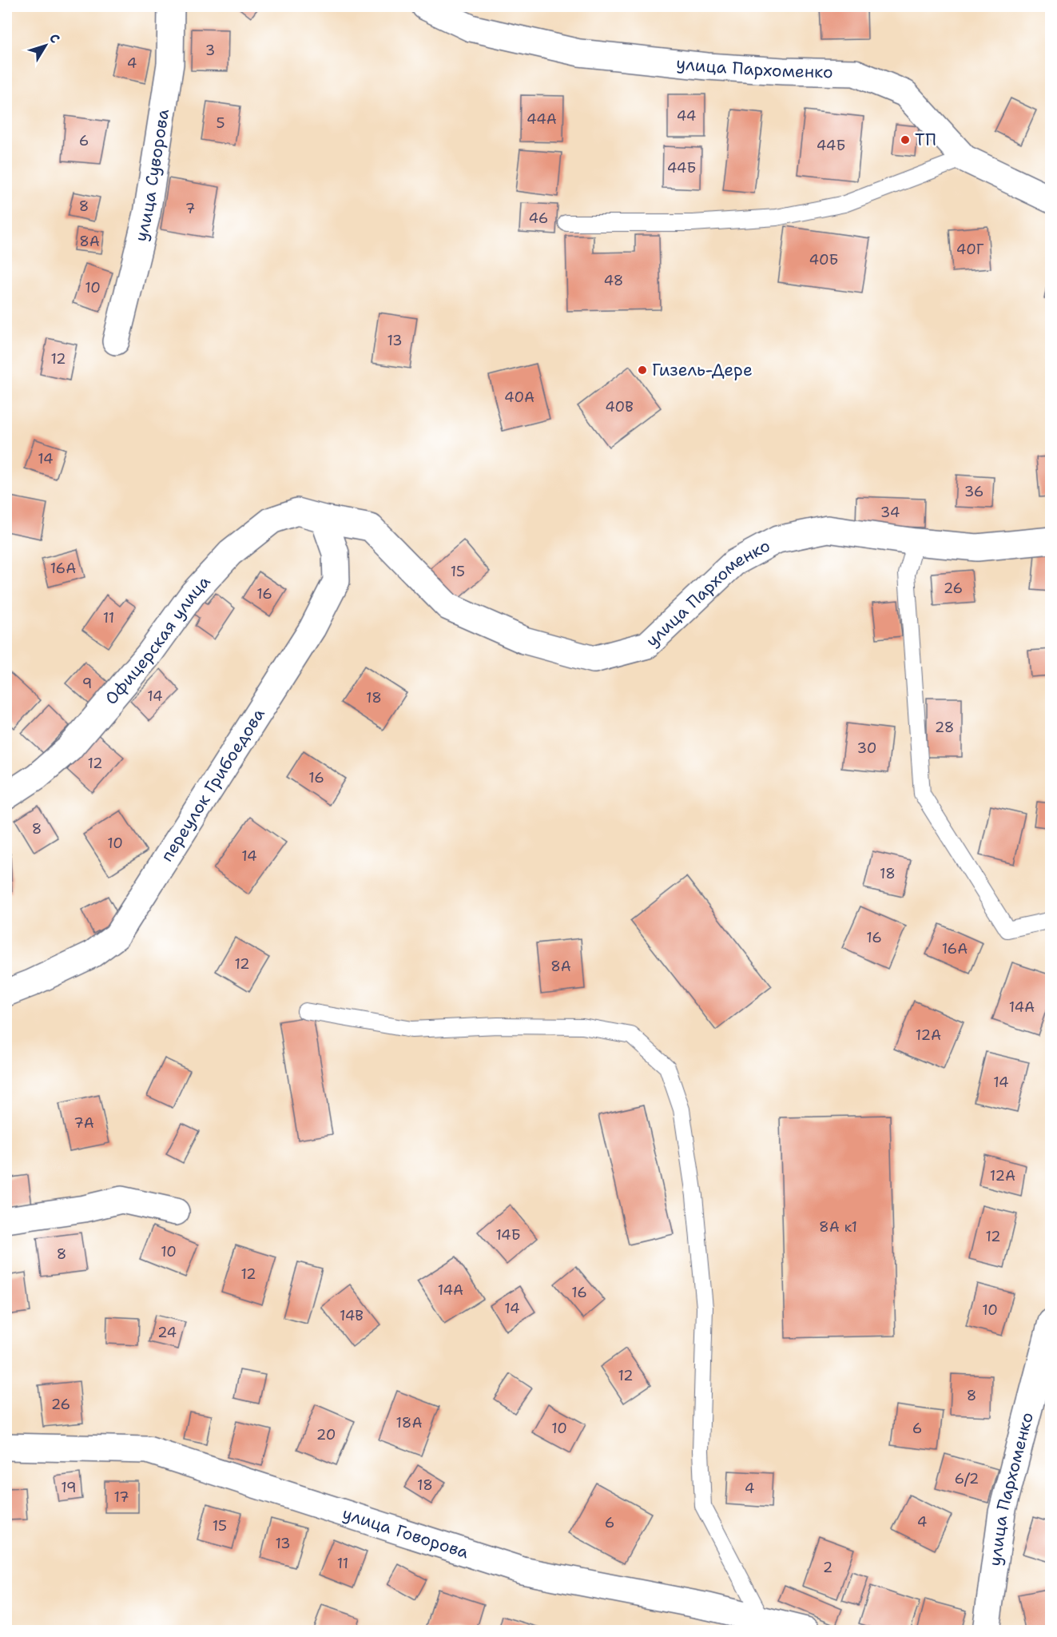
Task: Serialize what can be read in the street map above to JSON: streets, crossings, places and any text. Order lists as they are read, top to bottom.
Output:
{
  "streets": {
    "street": [
      "улица Пархоменко",
      "улица Суворова",
      "Офицерская улица",
      "переулок Грибоедова",
      "улица Говорова"
    ]
  },
  "crossings": [
    ["улица Пархоменко", "Офицерская улица"],
    ["улица Пархоменко", "переулок Грибоедова"],
    ["Офицерская улица", "переулок Грибоедова"]
  ],
  "places": ["ТП", "Гизель-Дере"],
  "house_numbers": [
    "3",
    "4",
    "44",
    "44А",
    "5",
    "6",
    "44Б",
    "44Б",
    "8",
    "7",
    "46",
    "8А",
    "40Г",
    "40Б",
    "48",
    "10",
    "13",
    "12",
    "40А",
    "40В",
    "14",
    "36",
    "34",
    "16А",
    "15",
    "26",
    "16",
    "11",
    "9",
    "14",
    "18",
    "28",
    "30",
    "12",
    "16",
    "8",
    "10",
    "14",
    "18",
    "16",
    "16А",
    "12",
    "8А",
    "14А",
    "12А",
    "14",
    "7А",
    "12А",
    "8А к1",
    "14Б",
    "12",
    "10",
    "8",
    "12",
    "14А",
    "16",
    "14",
    "10",
    "14В",
    "24",
    "12",
    "8",
    "26",
    "18А",
    "10",
    "6",
    "20",
    "6/2",
    "18",
    "19",
    "4",
    "17",
    "4",
    "6",
    "15",
    "13",
    "11",
    "2"
  ],
  "north": "top right"
}
